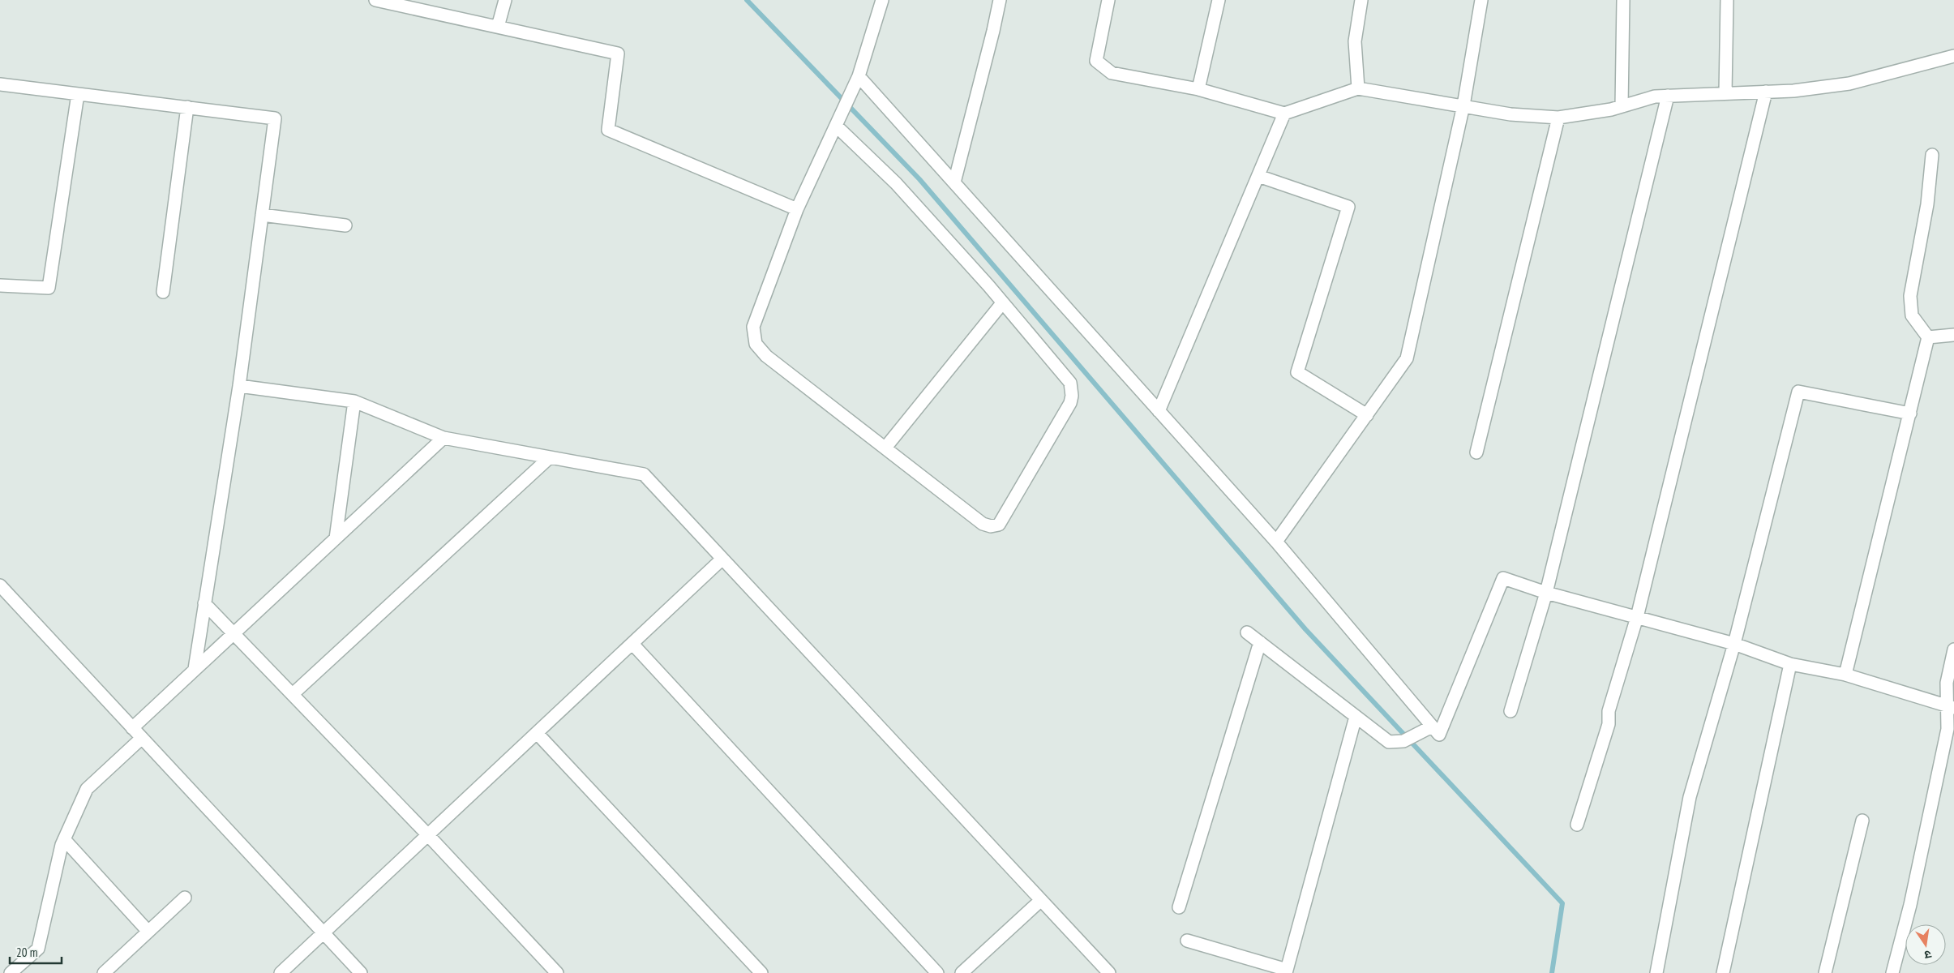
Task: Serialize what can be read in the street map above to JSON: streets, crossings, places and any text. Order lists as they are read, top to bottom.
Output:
{
  "scale_bar": "20 m",
  "north": "bottom"
}
